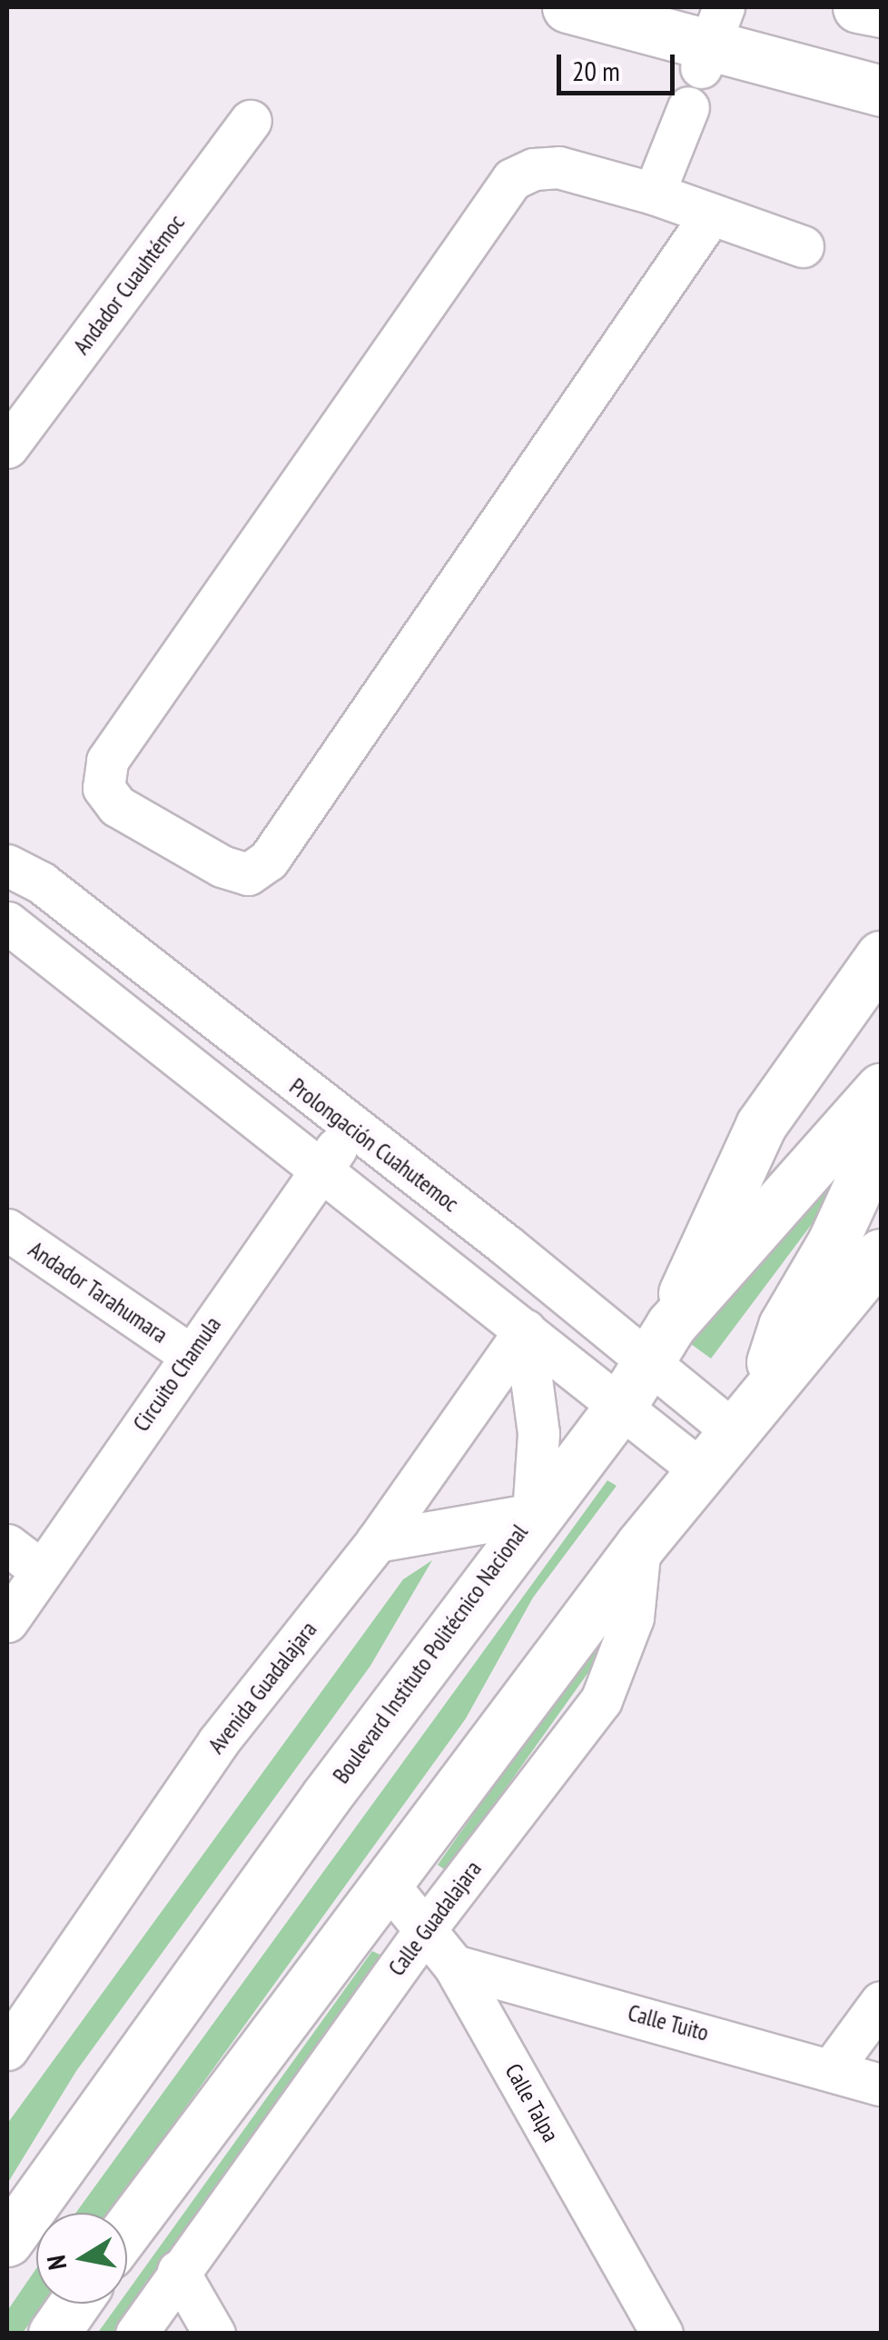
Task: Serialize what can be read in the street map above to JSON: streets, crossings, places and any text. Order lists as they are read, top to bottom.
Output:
{
  "streets": {
    "main road": ["Boulevard Instituto Politécnico Nacional"],
    "street": [
      "Andador Cuauhtémoc",
      "Prolongación Cuahutemoc",
      "Andador Tarahumara",
      "Circuito Chamula",
      "Avenida Guadalajara",
      "Calle Guadalajara",
      "Calle Tuito",
      "Calle Talpa"
    ]
  },
  "crossings": [
    ["Prolongación Cuahutemoc", "Circuito Chamula"],
    ["Prolongación Cuahutemoc", "Boulevard Instituto Politécnico Nacional"],
    ["Andador Tarahumara", "Circuito Chamula"],
    ["Calle Guadalajara", "Calle Talpa"],
    ["Calle Tuito", "Calle Talpa"]
  ],
  "scale_bar": "20 m",
  "north": "left"
}
